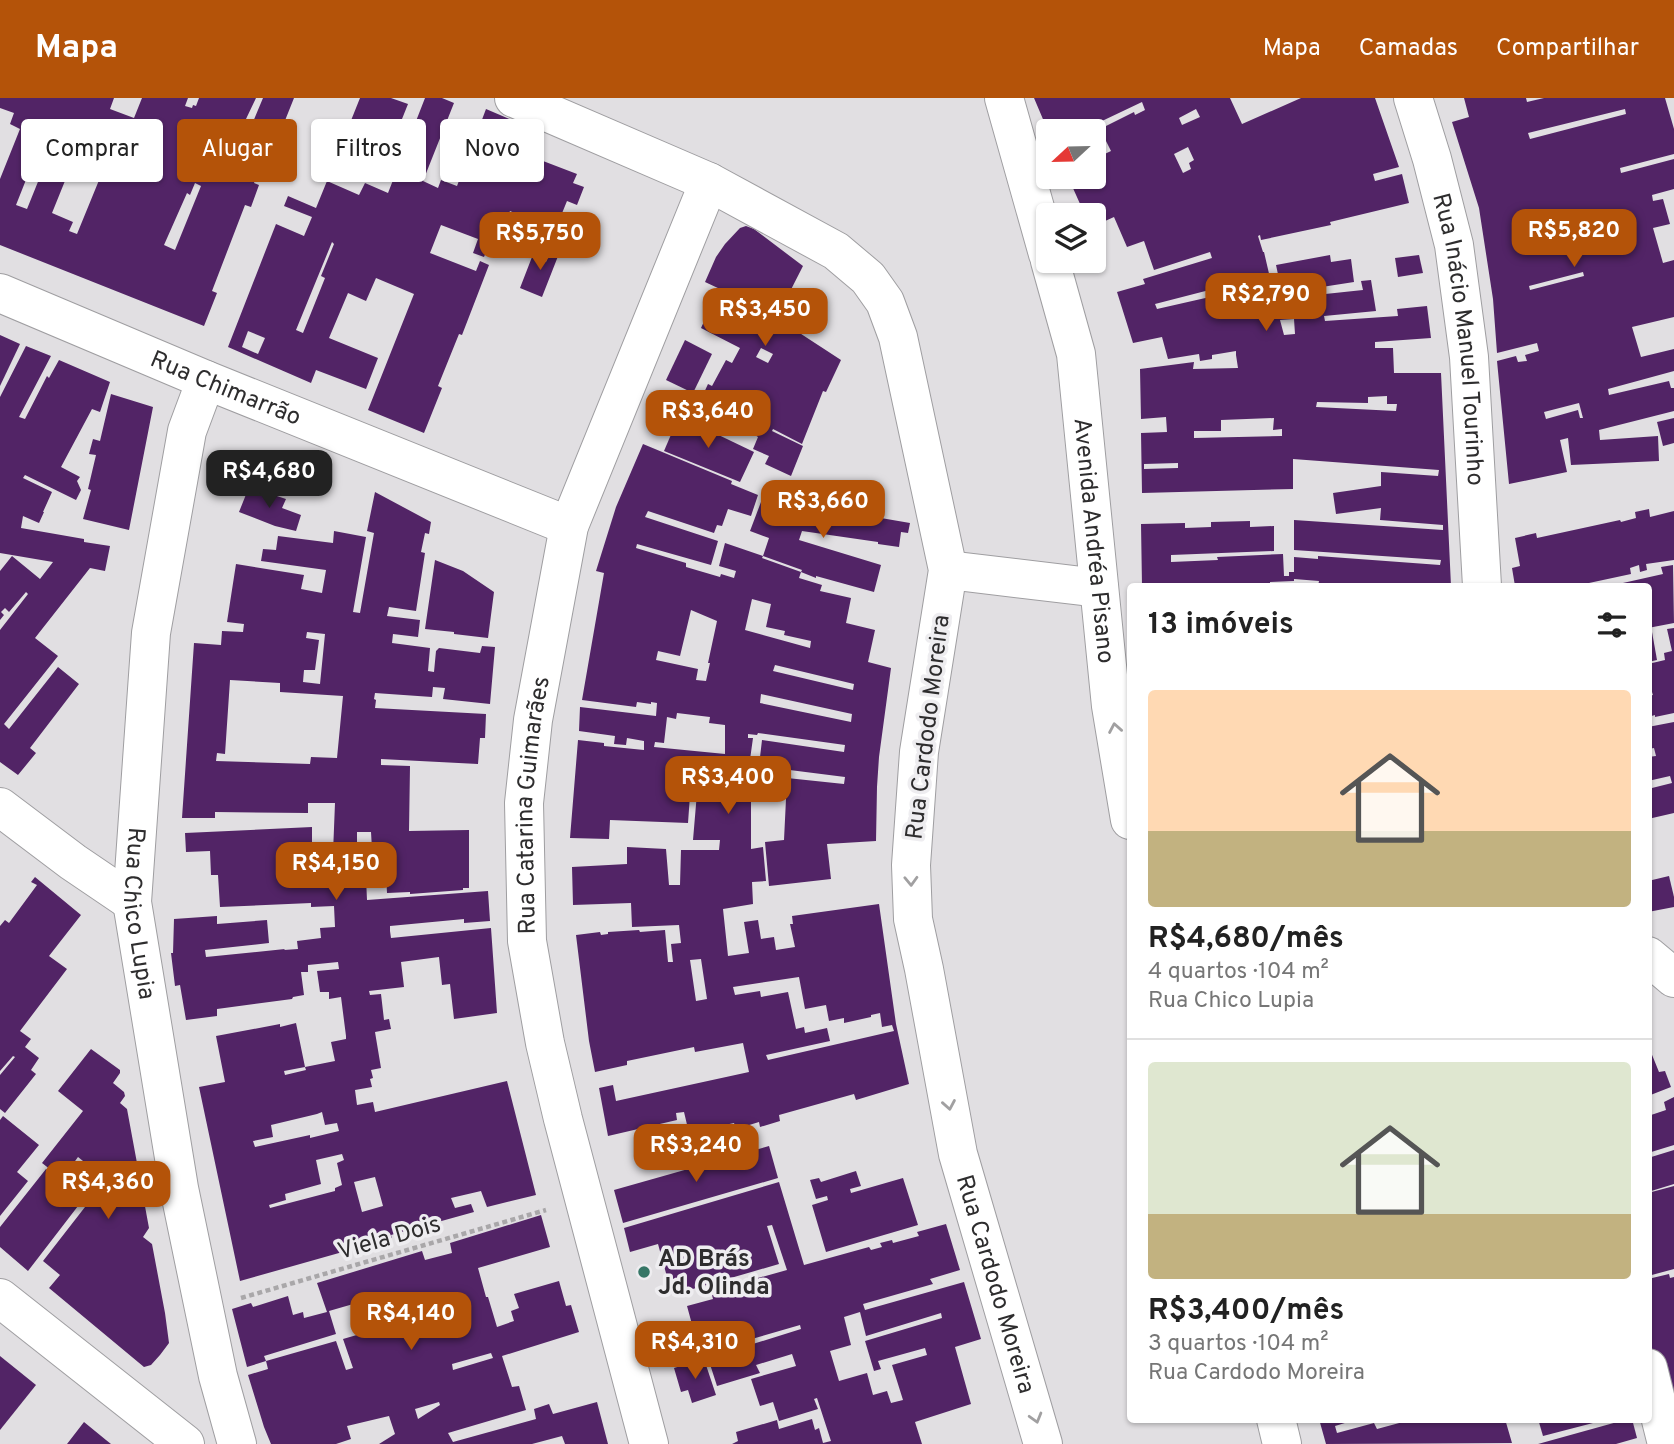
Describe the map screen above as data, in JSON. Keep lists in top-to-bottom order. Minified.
{"streets":{"street":["Rua Inácio Manuel Tourinho","Rua Chimarrão","Avenida Andréa Pisano","Rua Cardodo Moreira","Rua Catarina Guimarães","Rua Chico Lupia"],"path":["Viela Dois"]},"crossings":[["Rua Chimarrão","Rua Catarina Guimarães"],["Rua Chimarrão","Rua Chico Lupia"],["Rua Cardodo Moreira","Rua Catarina Guimarães"],["Rua Catarina Guimarães","Viela Dois"],["Rua Chico Lupia","Viela Dois"]],"one_way":["Avenida Andréa Pisano","Rua Cardodo Moreira"],"places":["AD Brás Jd. Olinda"],"north":"left","page":{"header":"Mapa","nav":["Mapa","Camadas","Compartilhar"],"chip":["Comprar","Alugar","Filtros","Novo"],"price":["R$5,820","R$5,750","R$2,790","R$3,450","R$3,640","R$4,680","R$3,660","R$3,400","R$4,150","R$3,240","R$4,360","R$4,140","R$4,310"],"heading":"13 imóveis","list":[{"name":"R$4,680/mês","note":"4 quartos · 104 m² · Rua Chico Lupia"},{"name":"R$3,400/mês","note":"3 quartos · 104 m² · Rua Cardodo Moreira"}]}}
